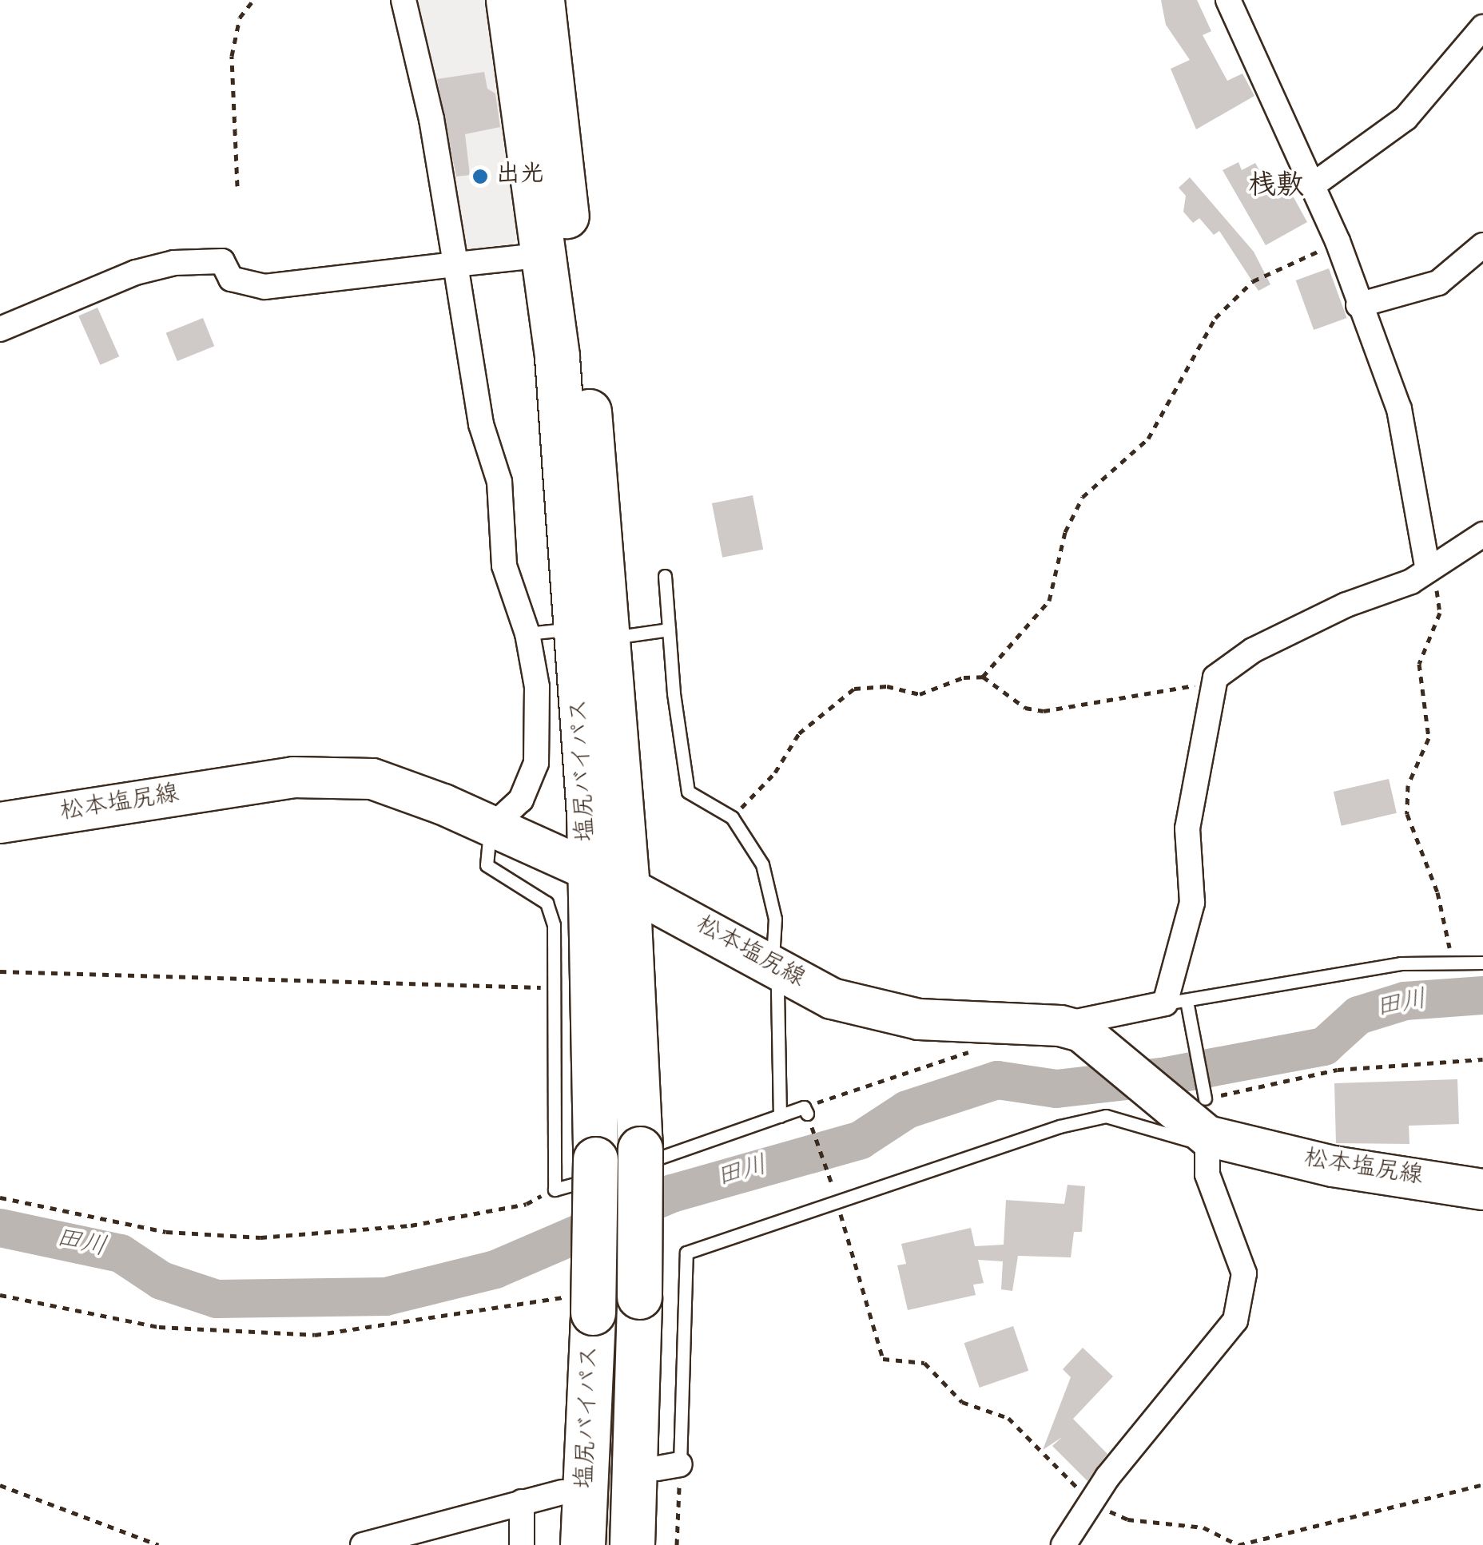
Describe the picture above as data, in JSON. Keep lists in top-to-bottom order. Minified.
{"streets":{"highway":["塩尻バイパス"],"main road":["松本塩尻線"]},"crossings":[["塩尻バイパス","松本塩尻線"]],"districts":["桟敷"],"water":["田川"],"places":["出光"]}
